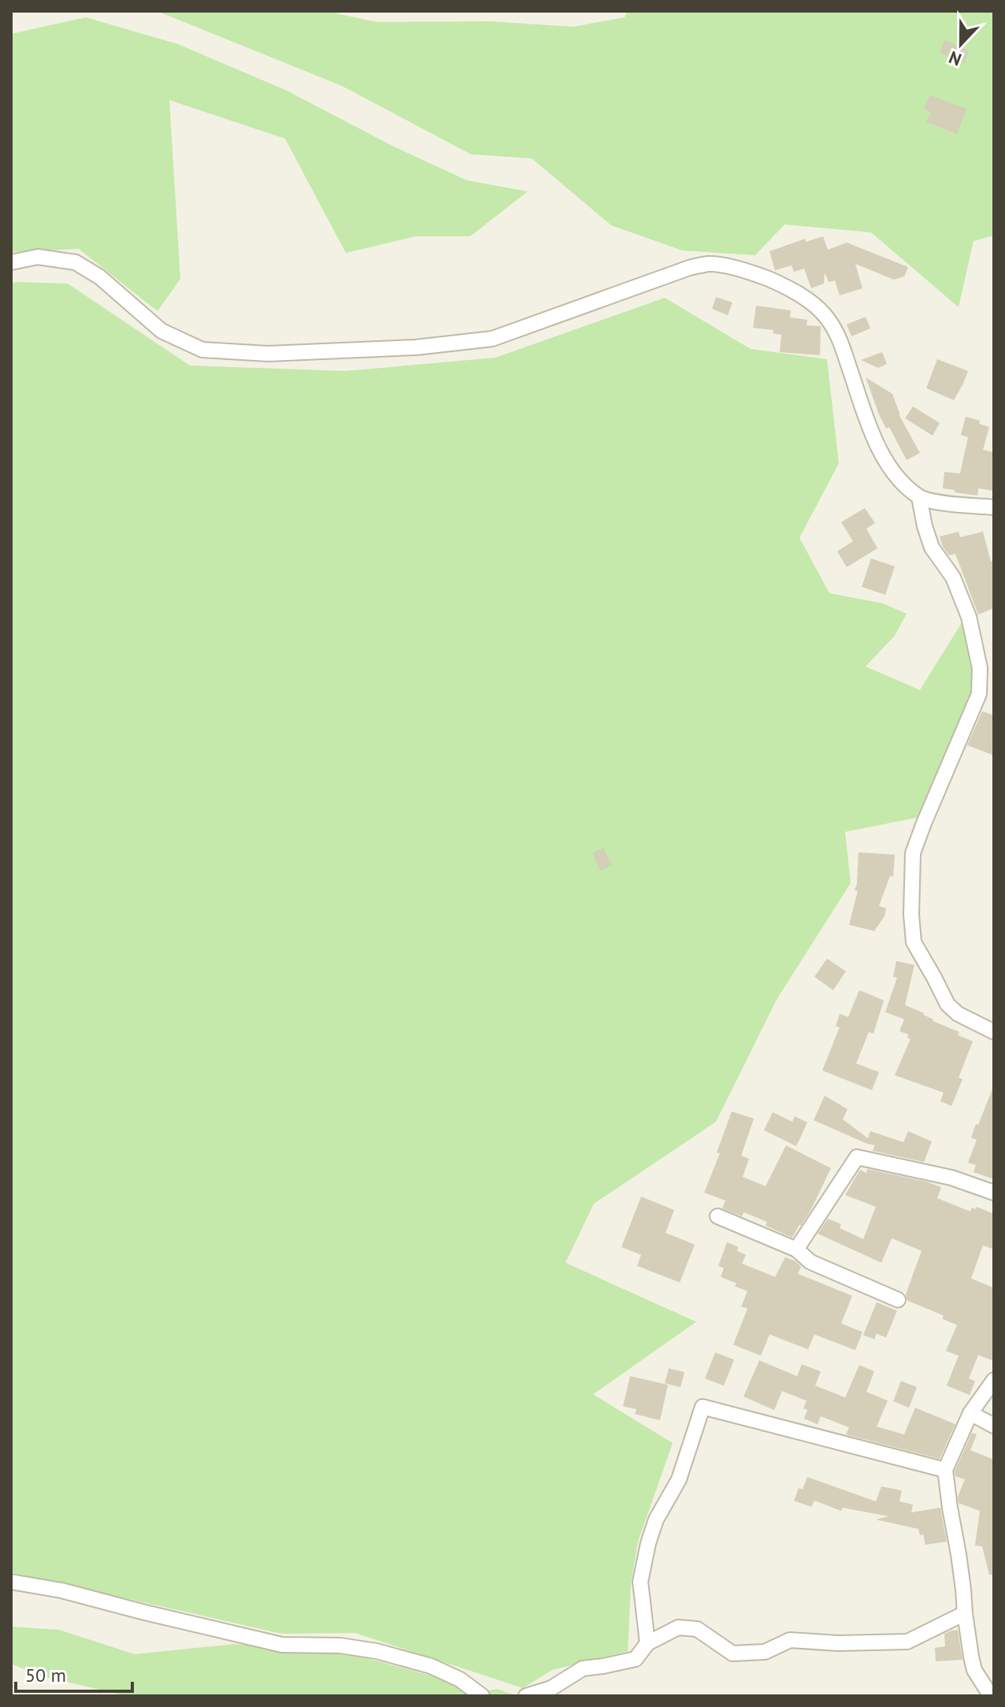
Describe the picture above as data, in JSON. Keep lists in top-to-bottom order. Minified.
{"scale_bar":"50 m","north":"bottom"}
